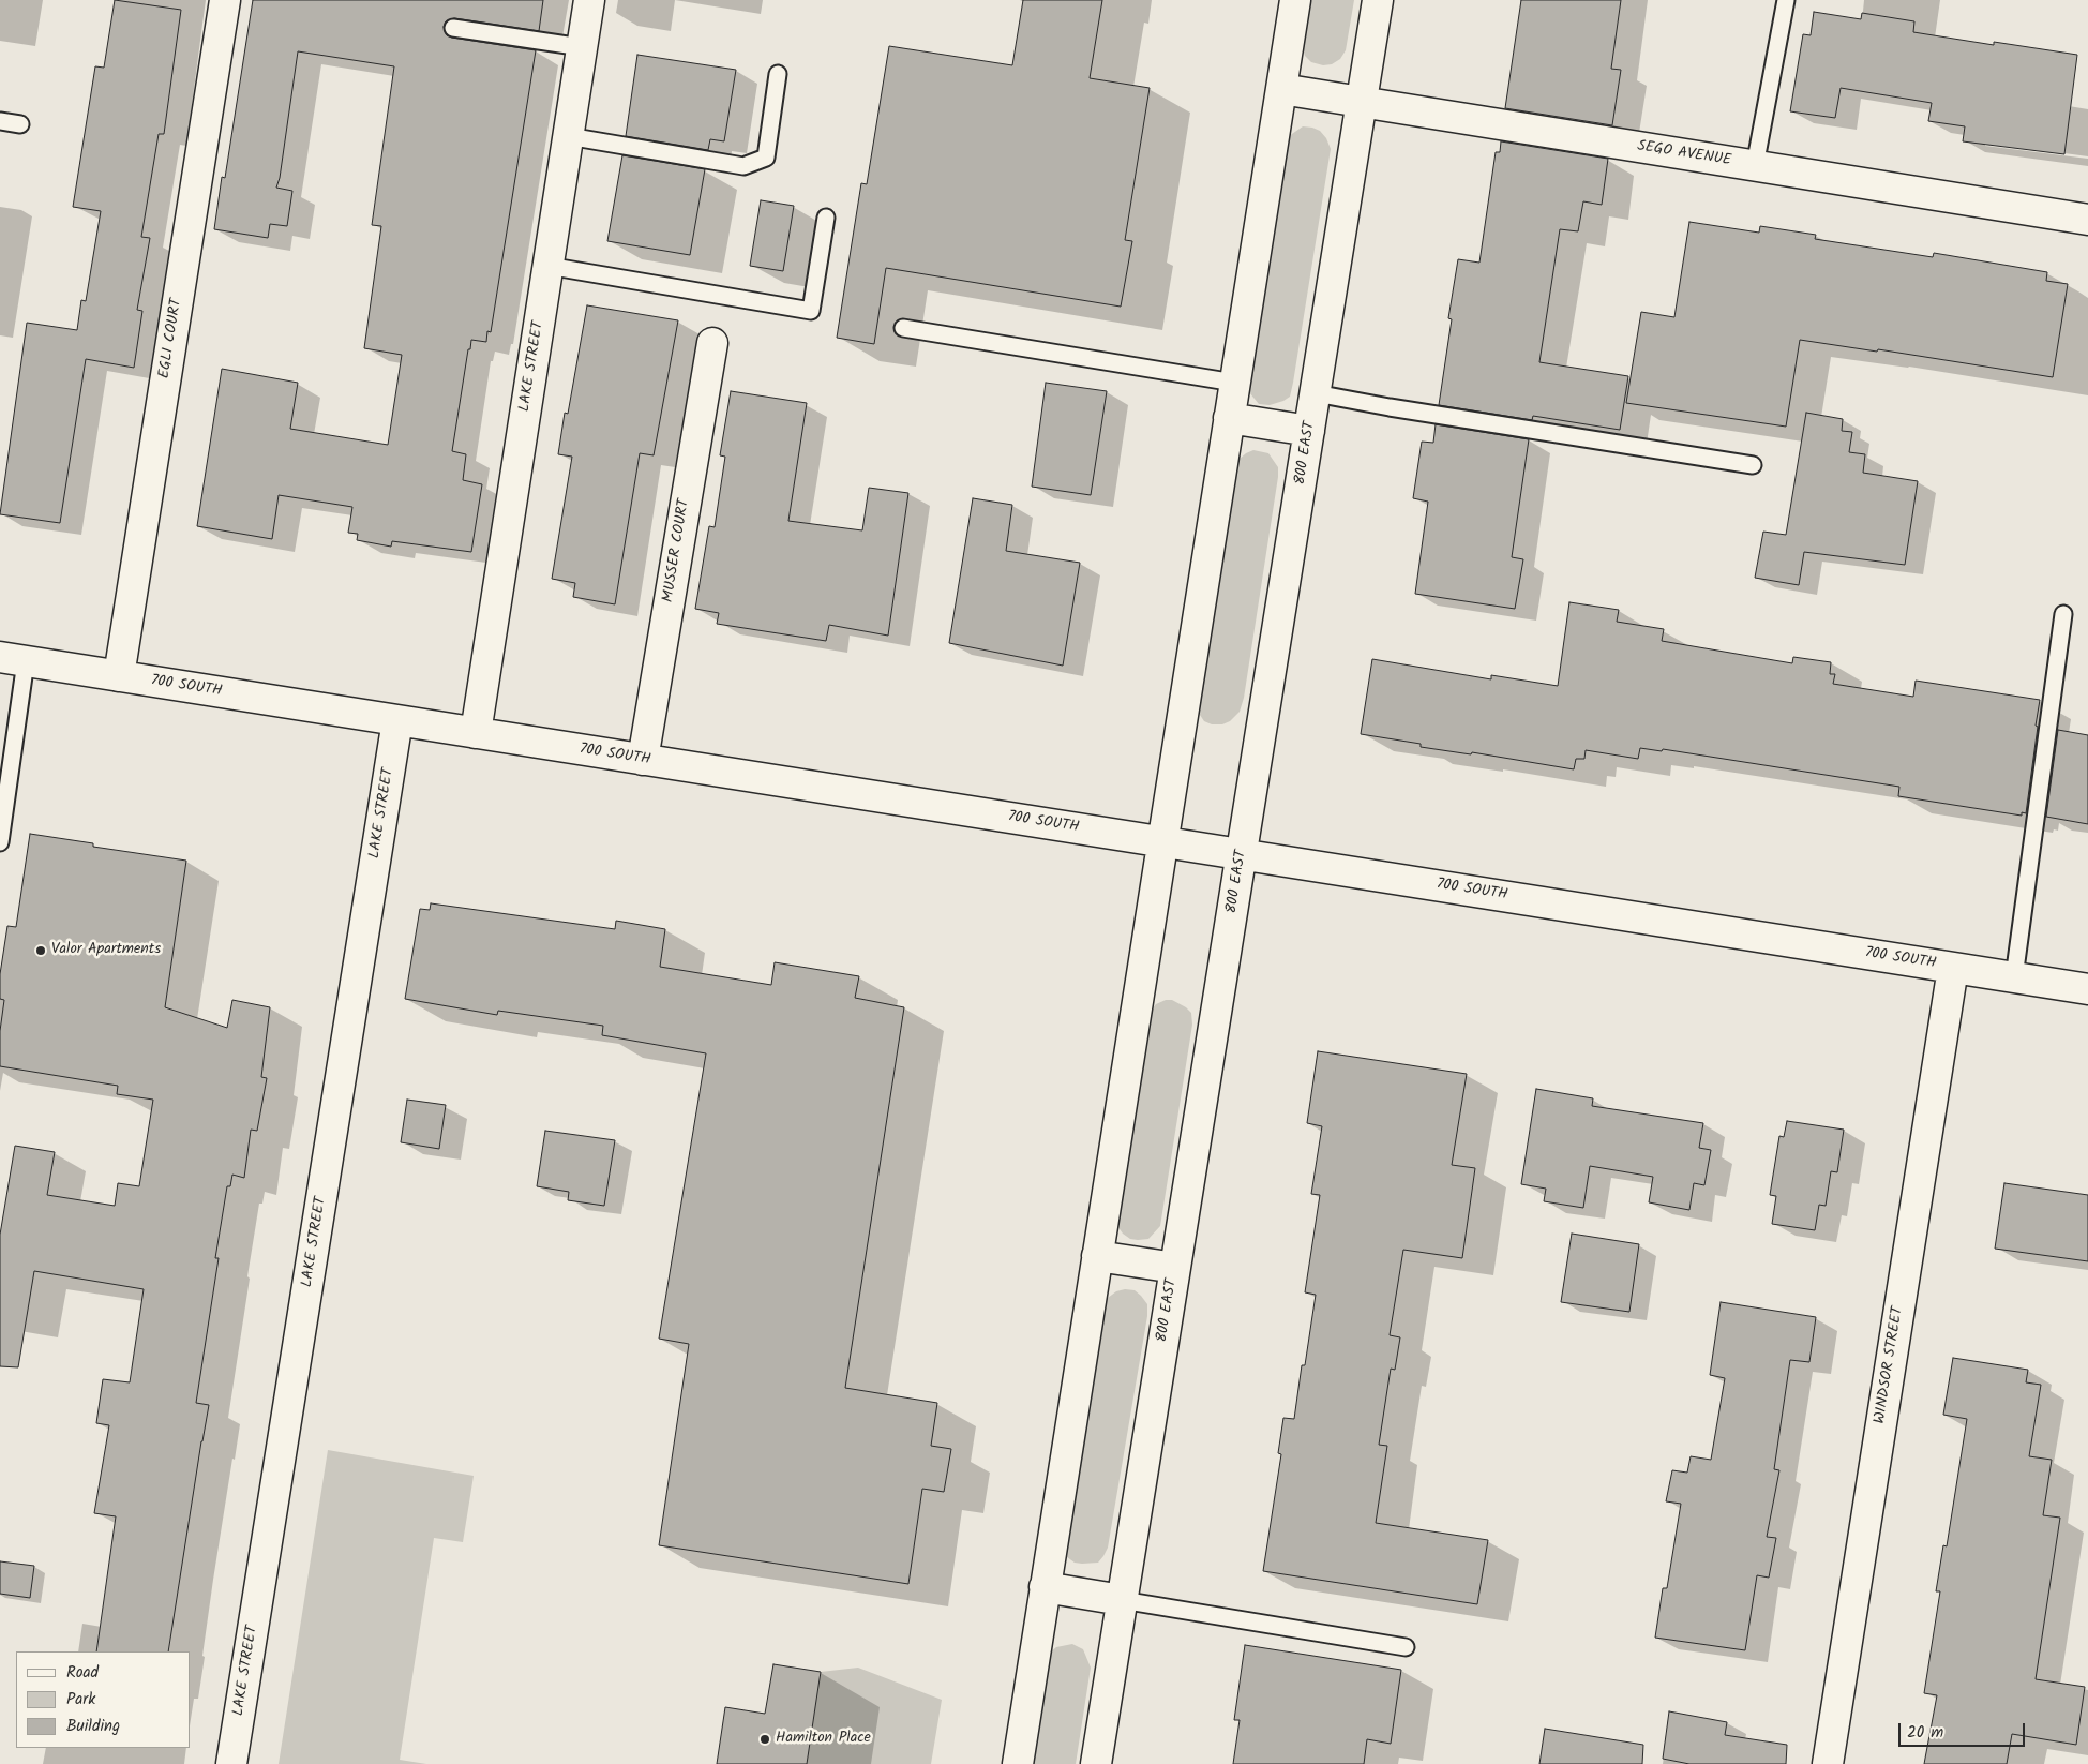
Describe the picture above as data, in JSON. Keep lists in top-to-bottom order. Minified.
{"streets":{"street":["SEGO AVENUE","EGLI COURT","LAKE STREET","800 EAST","MUSSER COURT","700 SOUTH","WINDSOR STREET"]},"crossings":[["SEGO AVENUE","800 EAST"],["EGLI COURT","700 SOUTH"],["LAKE STREET","700 SOUTH"],["800 EAST","700 SOUTH"],["MUSSER COURT","700 SOUTH"],["700 SOUTH","WINDSOR STREET"]],"places":["Valor Apartments","Hamilton Place"],"legend":["Road","Park","Building"],"scale_bar":"20 m"}
